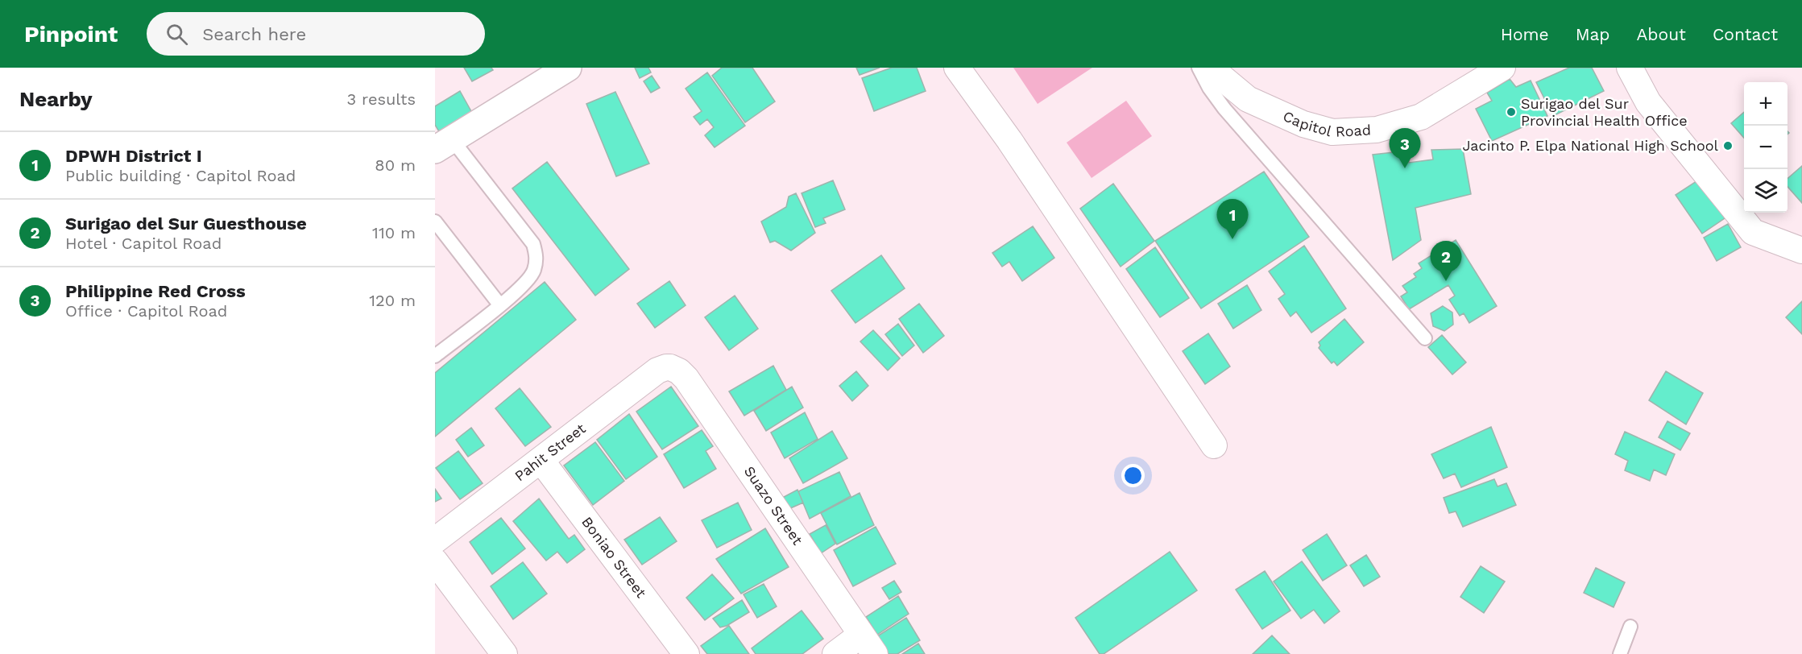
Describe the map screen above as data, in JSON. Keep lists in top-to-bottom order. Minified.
{"streets":{"street":["Capitol Road","Pahit Street","Suazo Street","Boniao Street"]},"crossings":[["Pahit Street","Suazo Street"],["Pahit Street","Boniao Street"]],"places":["Surigao del Sur Provincial Health Office","Jacinto P. Elpa National High School"],"page":{"header":"Pinpoint","search":"Search here","nav":["Home","Map","About","Contact"],"heading":["Nearby","3 results"],"map_buttons":["+","−"],"pins":["3","1","2"],"list":[{"mark":"1","name":"DPWH District I","note":"Public building · Capitol Road","value":"80 m"},{"mark":"2","name":"Surigao del Sur Guesthouse","note":"Hotel · Capitol Road","value":"110 m"},{"mark":"3","name":"Philippine Red Cross","note":"Office · Capitol Road","value":"120 m"}]}}
